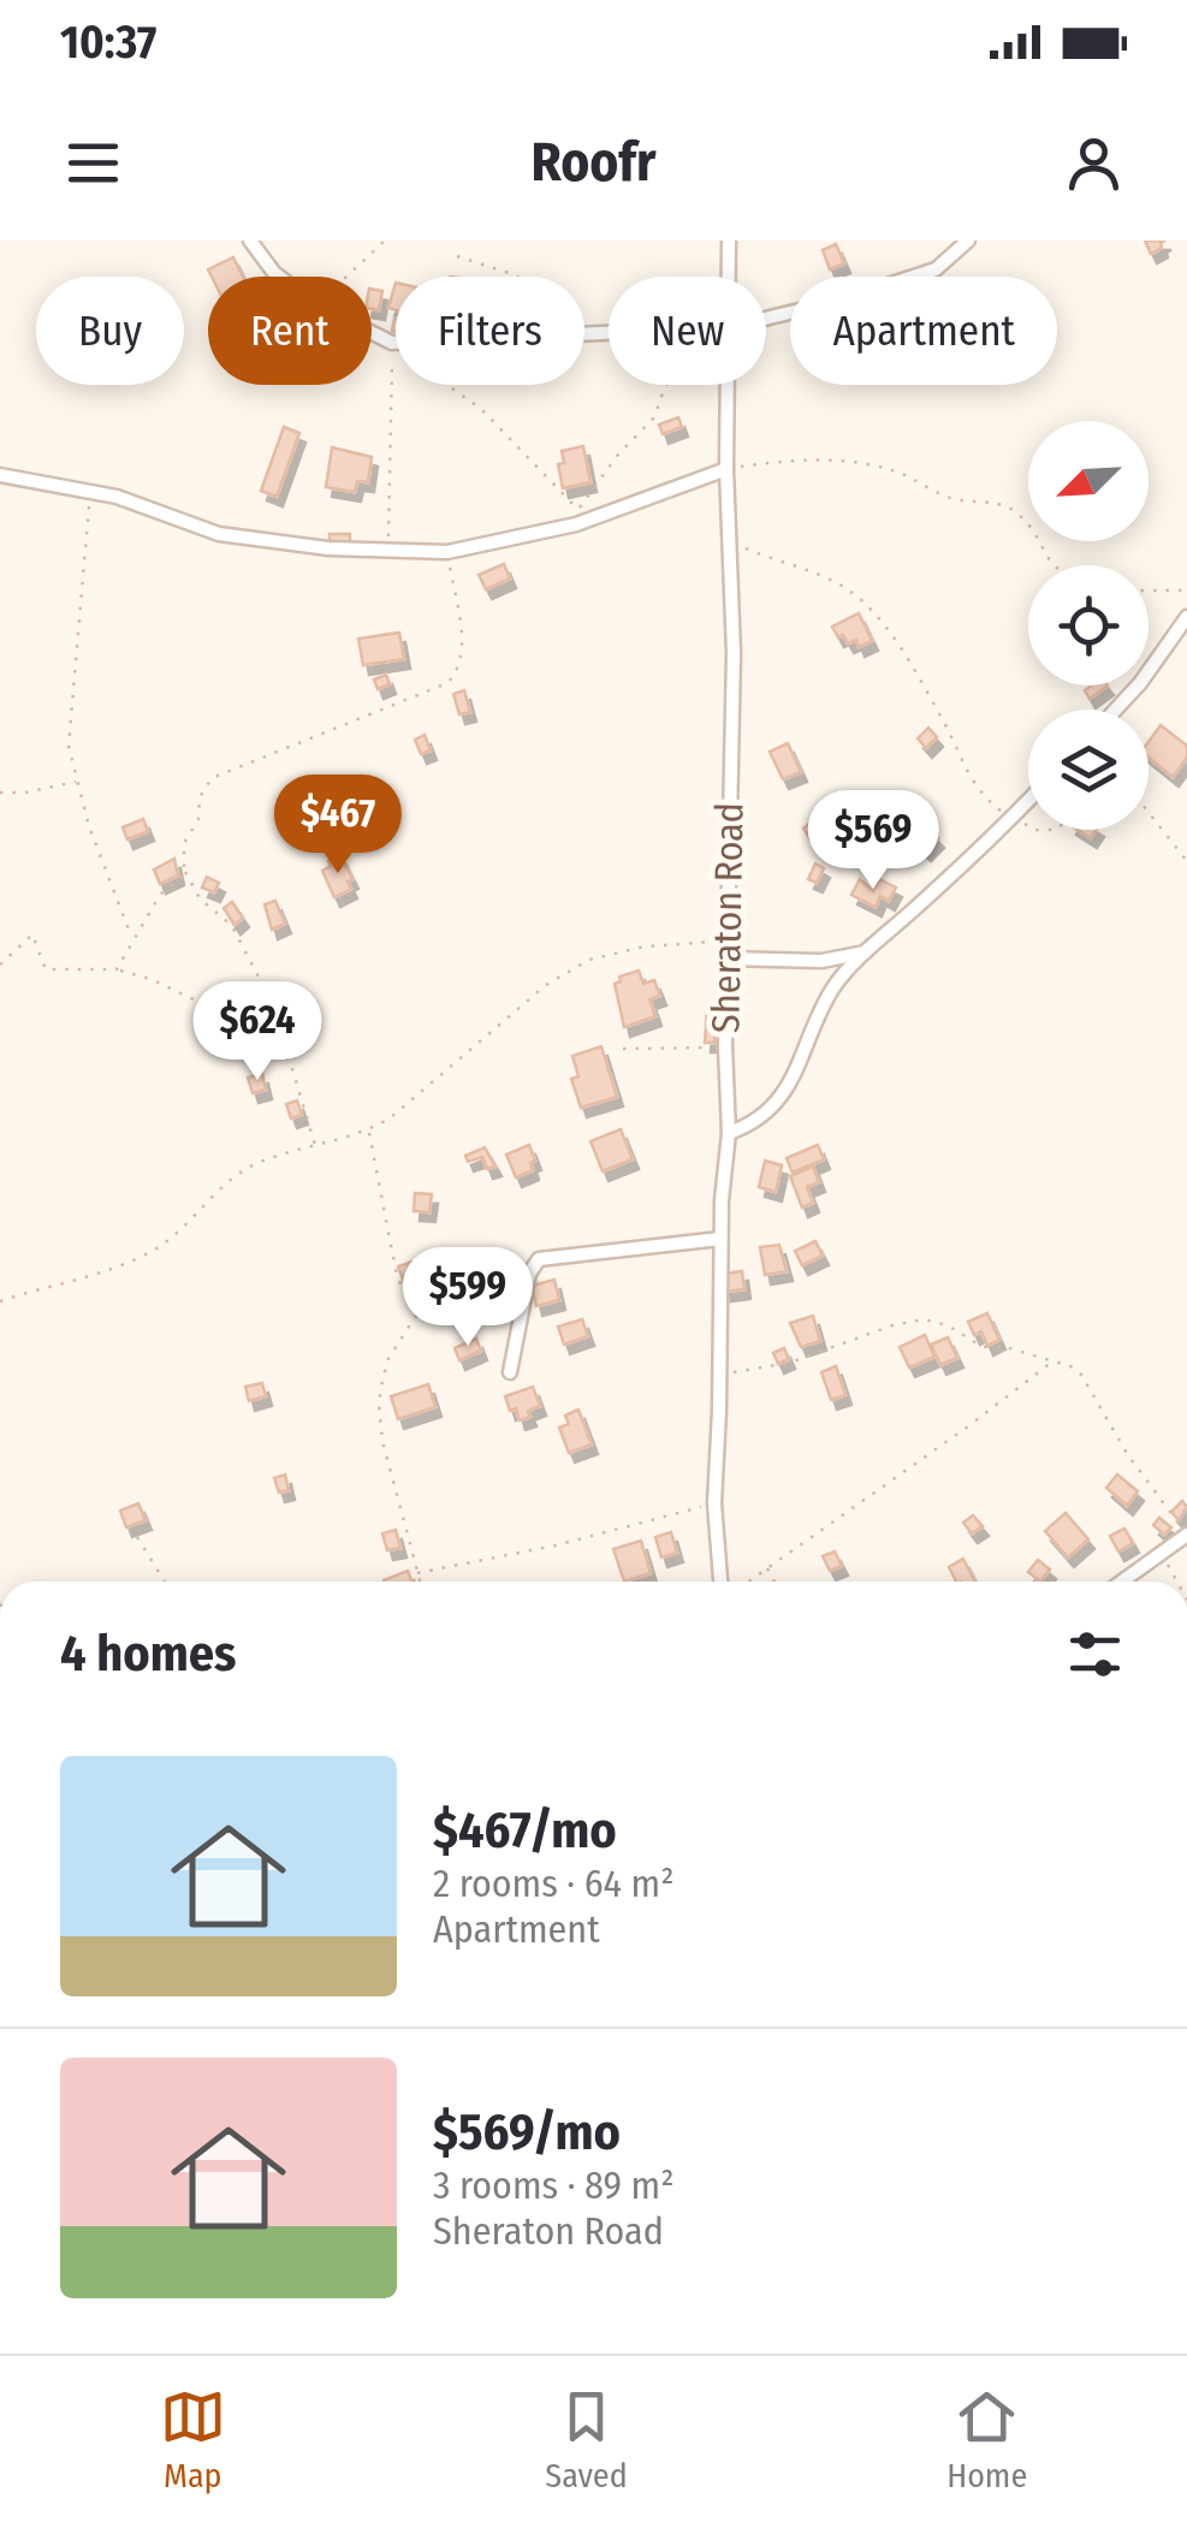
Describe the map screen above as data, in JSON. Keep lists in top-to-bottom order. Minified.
{"streets":{"street":["Sheraton Road"]},"north":"bottom left","page":{"status":"10:37","header":"Roofr","chip":["Buy","Rent","Filters","New","Apartment"],"price":["$467","$569","$624","$599"],"heading":"4 homes","list":[{"name":"$467/mo","note":"2 rooms · 64 m² · Apartment"},{"name":"$569/mo","note":"3 rooms · 89 m² · Sheraton Road"}],"tabs":["Map","Saved","Home"]}}
